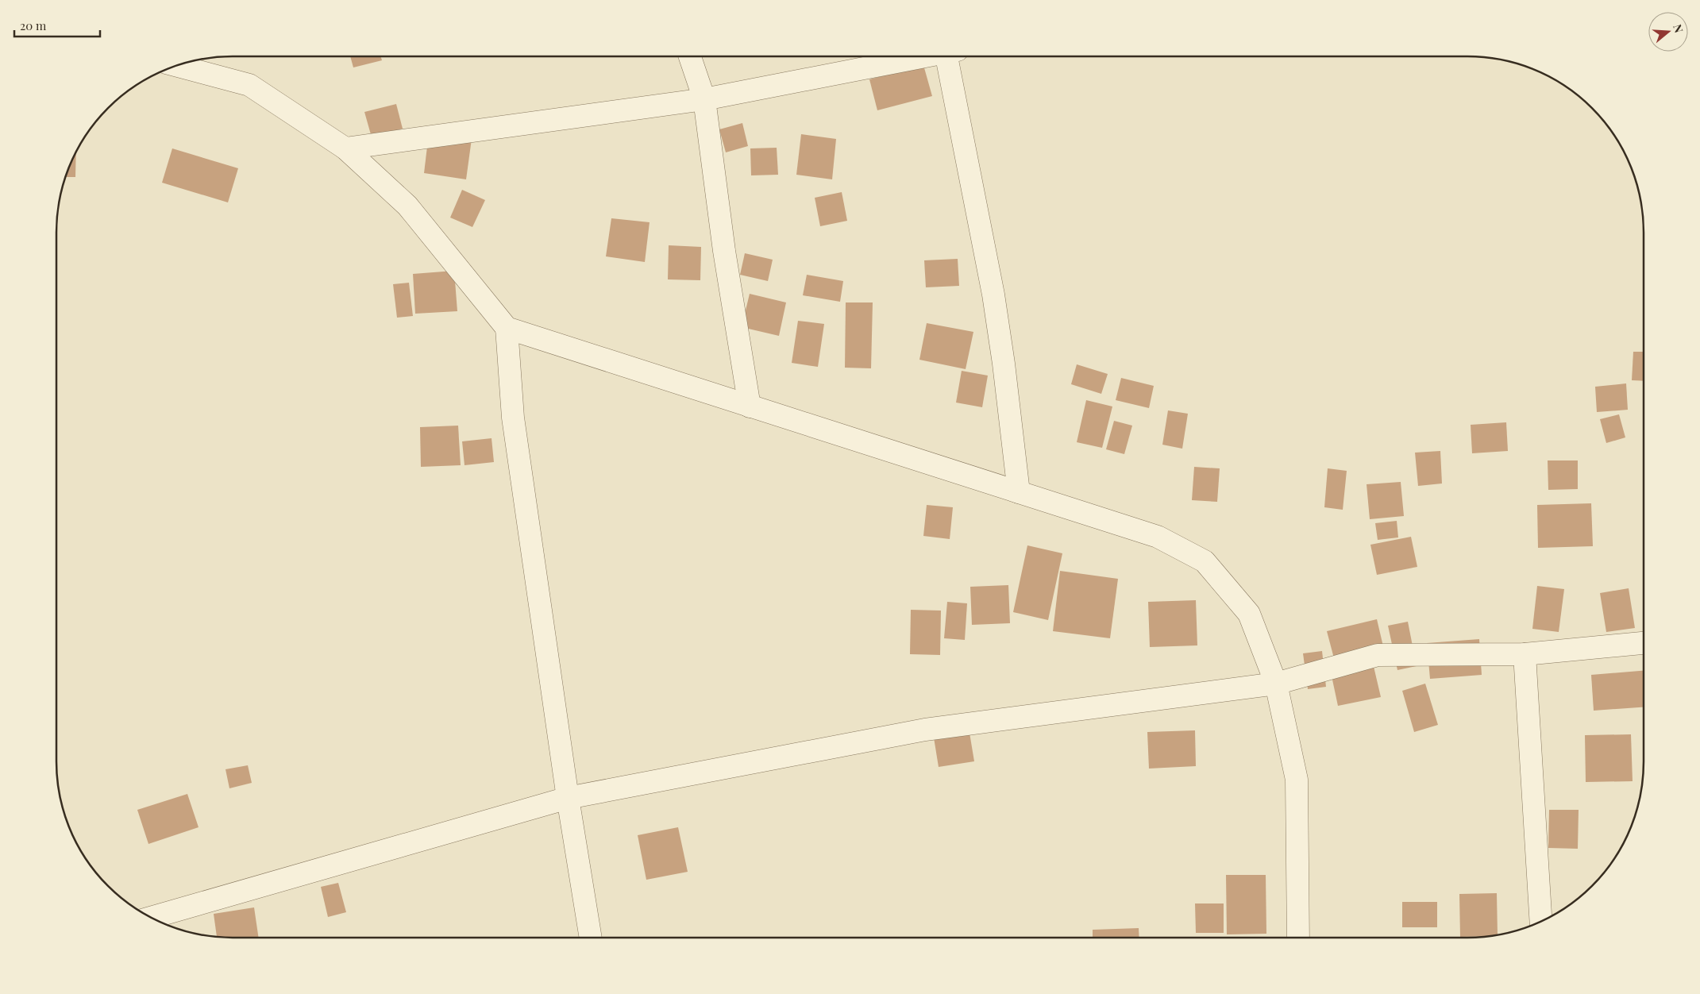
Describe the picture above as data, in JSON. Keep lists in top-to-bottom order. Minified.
{"scale_bar":"20 m","north":"right"}
